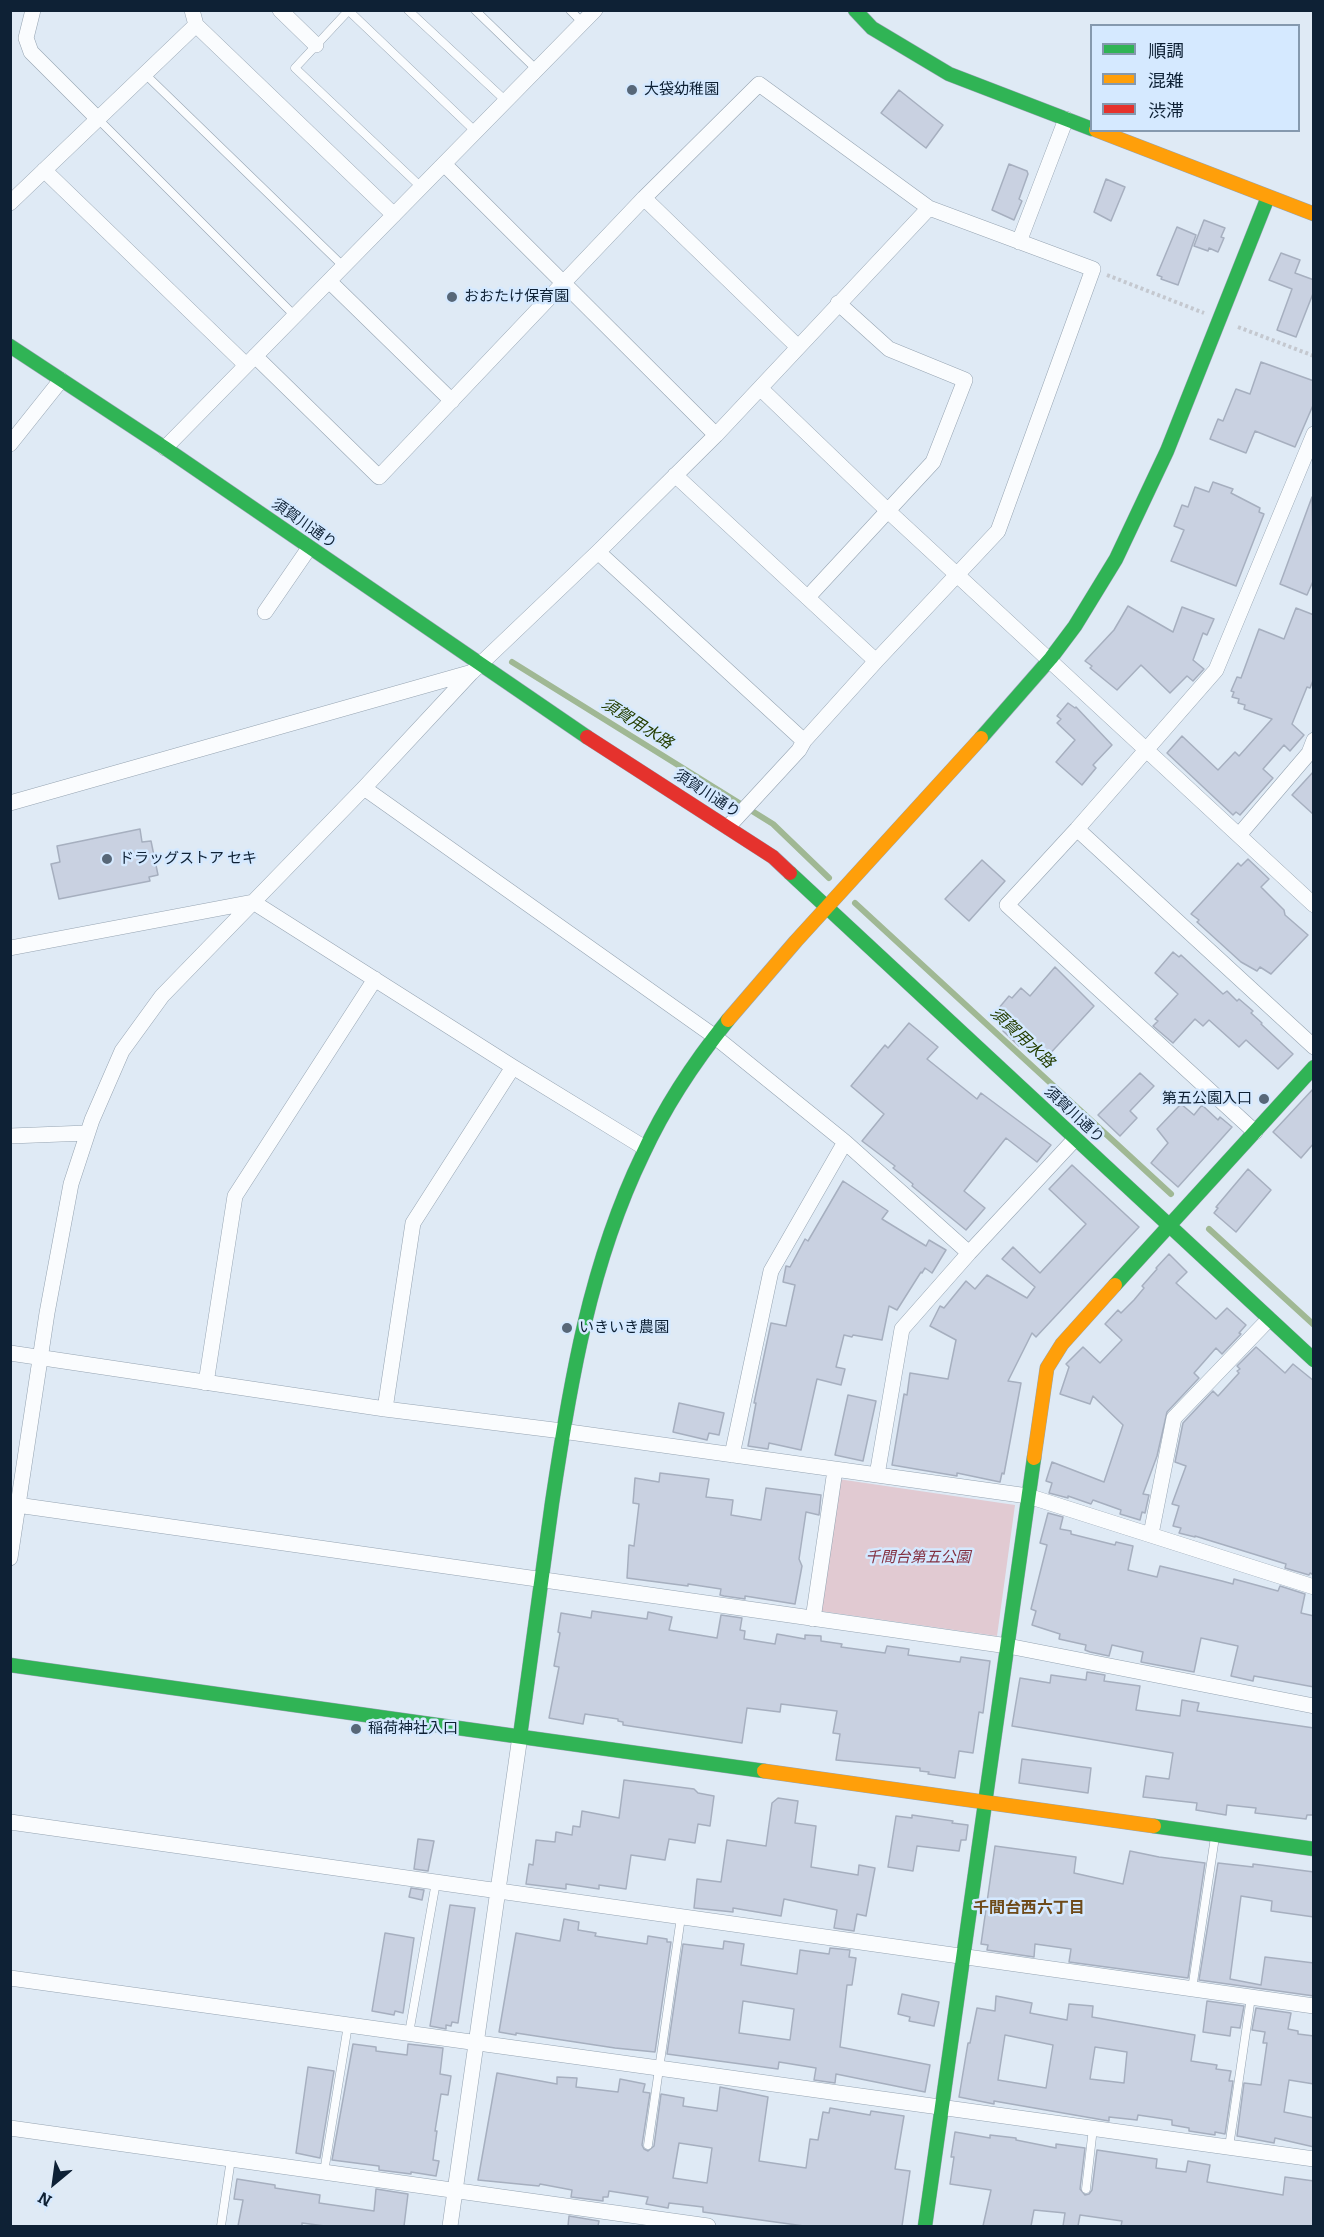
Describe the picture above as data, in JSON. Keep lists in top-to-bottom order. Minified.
{"streets":{"street":["須賀川通り"]},"districts":["千間台西六丁目"],"water":["須賀用水路"],"parks":["千間台第五公園"],"places":["大袋幼稚園","おおたけ保育園","ドラッグストア セキ","第五公園入口","いきいき農園","稲荷神社入口"],"legend":["順調","混雑","渋滞"],"north":"bottom left"}
